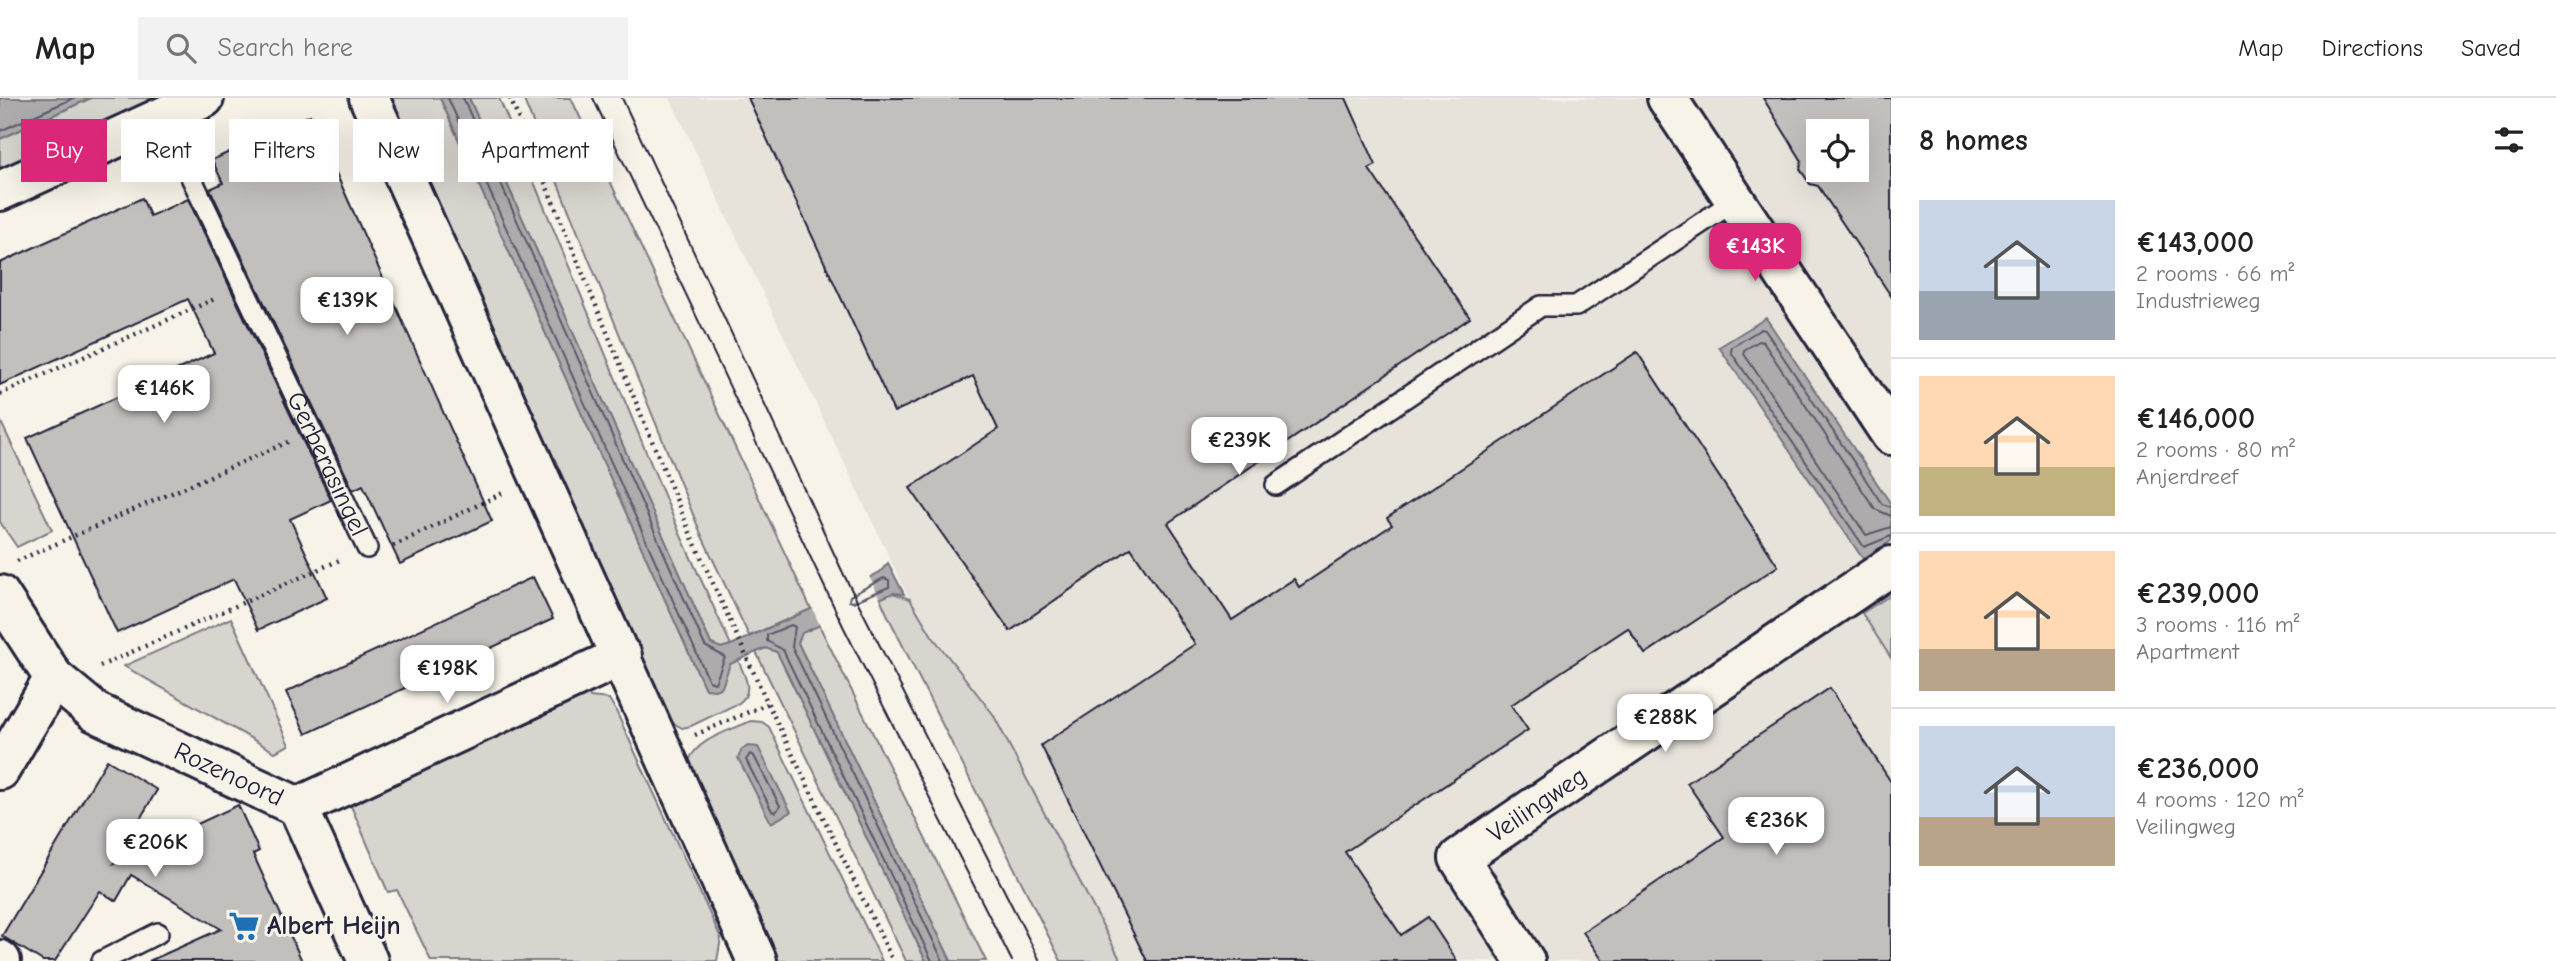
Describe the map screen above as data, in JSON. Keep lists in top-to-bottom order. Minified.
{"streets":{"street":["Rozenoord","Veilingweg"],"lane":["Gerberasingel"]},"crossings":[["Gerberasingel","Rozenoord"]],"places":{"supermarket":["Albert Heijn"]},"page":{"header":"Map","search":"Search here","nav":["Map","Directions","Saved"],"heading":"8 homes","chip":["Buy","Rent","Filters","New","Apartment"],"list":[{"name":"€143,000","note":"2 rooms · 66 m² · Industrieweg"},{"name":"€146,000","note":"2 rooms · 80 m² · Anjerdreef"},{"name":"€239,000","note":"3 rooms · 116 m² · Apartment"},{"name":"€236,000","note":"4 rooms · 120 m² · Veilingweg"}],"price":["€143K","€139K","€146K","€239K","€198K","€288K","€236K","€206K"]}}
